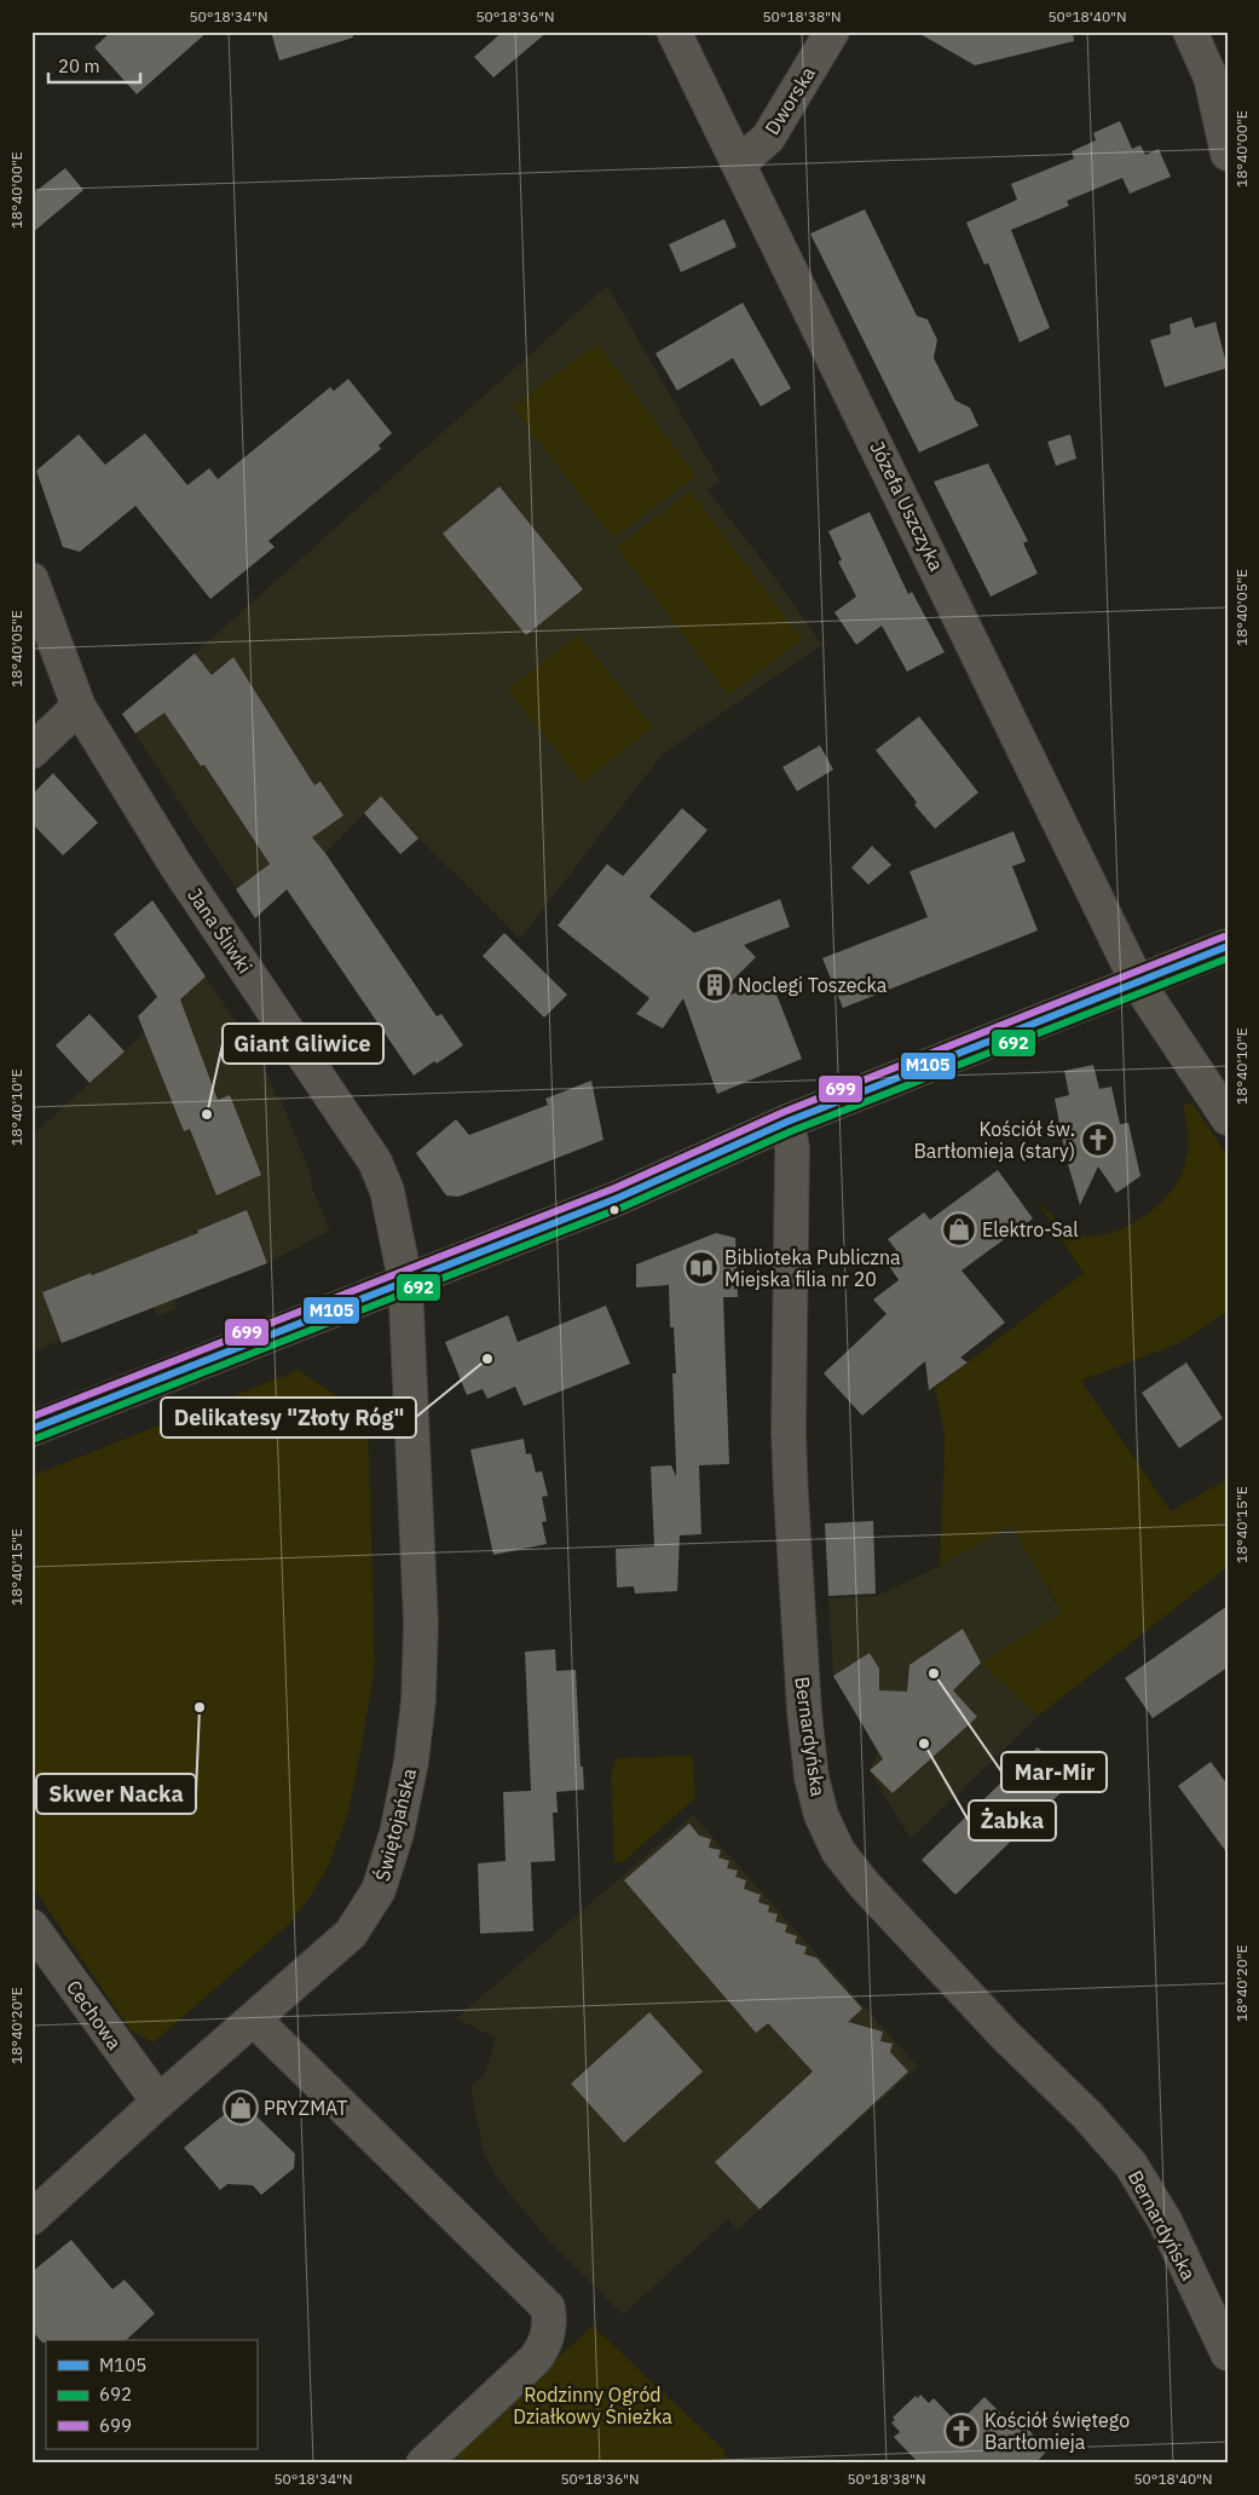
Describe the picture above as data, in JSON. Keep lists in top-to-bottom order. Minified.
{"streets":{"street":["Dworska","Józefa Uszczyka","Jana Śliwki","Bernardyńska","Świętojańska","Cechowa"]},"crossings":[["Dworska","Józefa Uszczyka"],["Jana Śliwki","Świętojańska"],["Świętojańska","Cechowa"]],"parks":["Rodzinny Ogród Działkowy Śnieżka"],"places":{"building":["Noclegi Toszecka"],"other":["Giant Gliwice","Delikatesy \"Złoty Róg\"","Mar-Mir","Skwer Nacka","Żabka"],"church":["Kościół św. Bartłomieja (stary)","Kościół świętego Bartłomieja"],"shop":["Elektro-Sal","PRYZMAT"],"library":["Biblioteka Publiczna Miejska filia nr 20"]},"lines":["transit line 699","transit line M105","transit line 692"],"legend":["M105","692","699"],"scale_bar":"20 m","coordinates":["50°18'34\"N","50°18'36\"N","50°18'38\"N","50°18'40\"N","18°40'00\"E","18°40'05\"E","18°40'10\"E","18°40'15\"E","18°40'20\"E"]}
